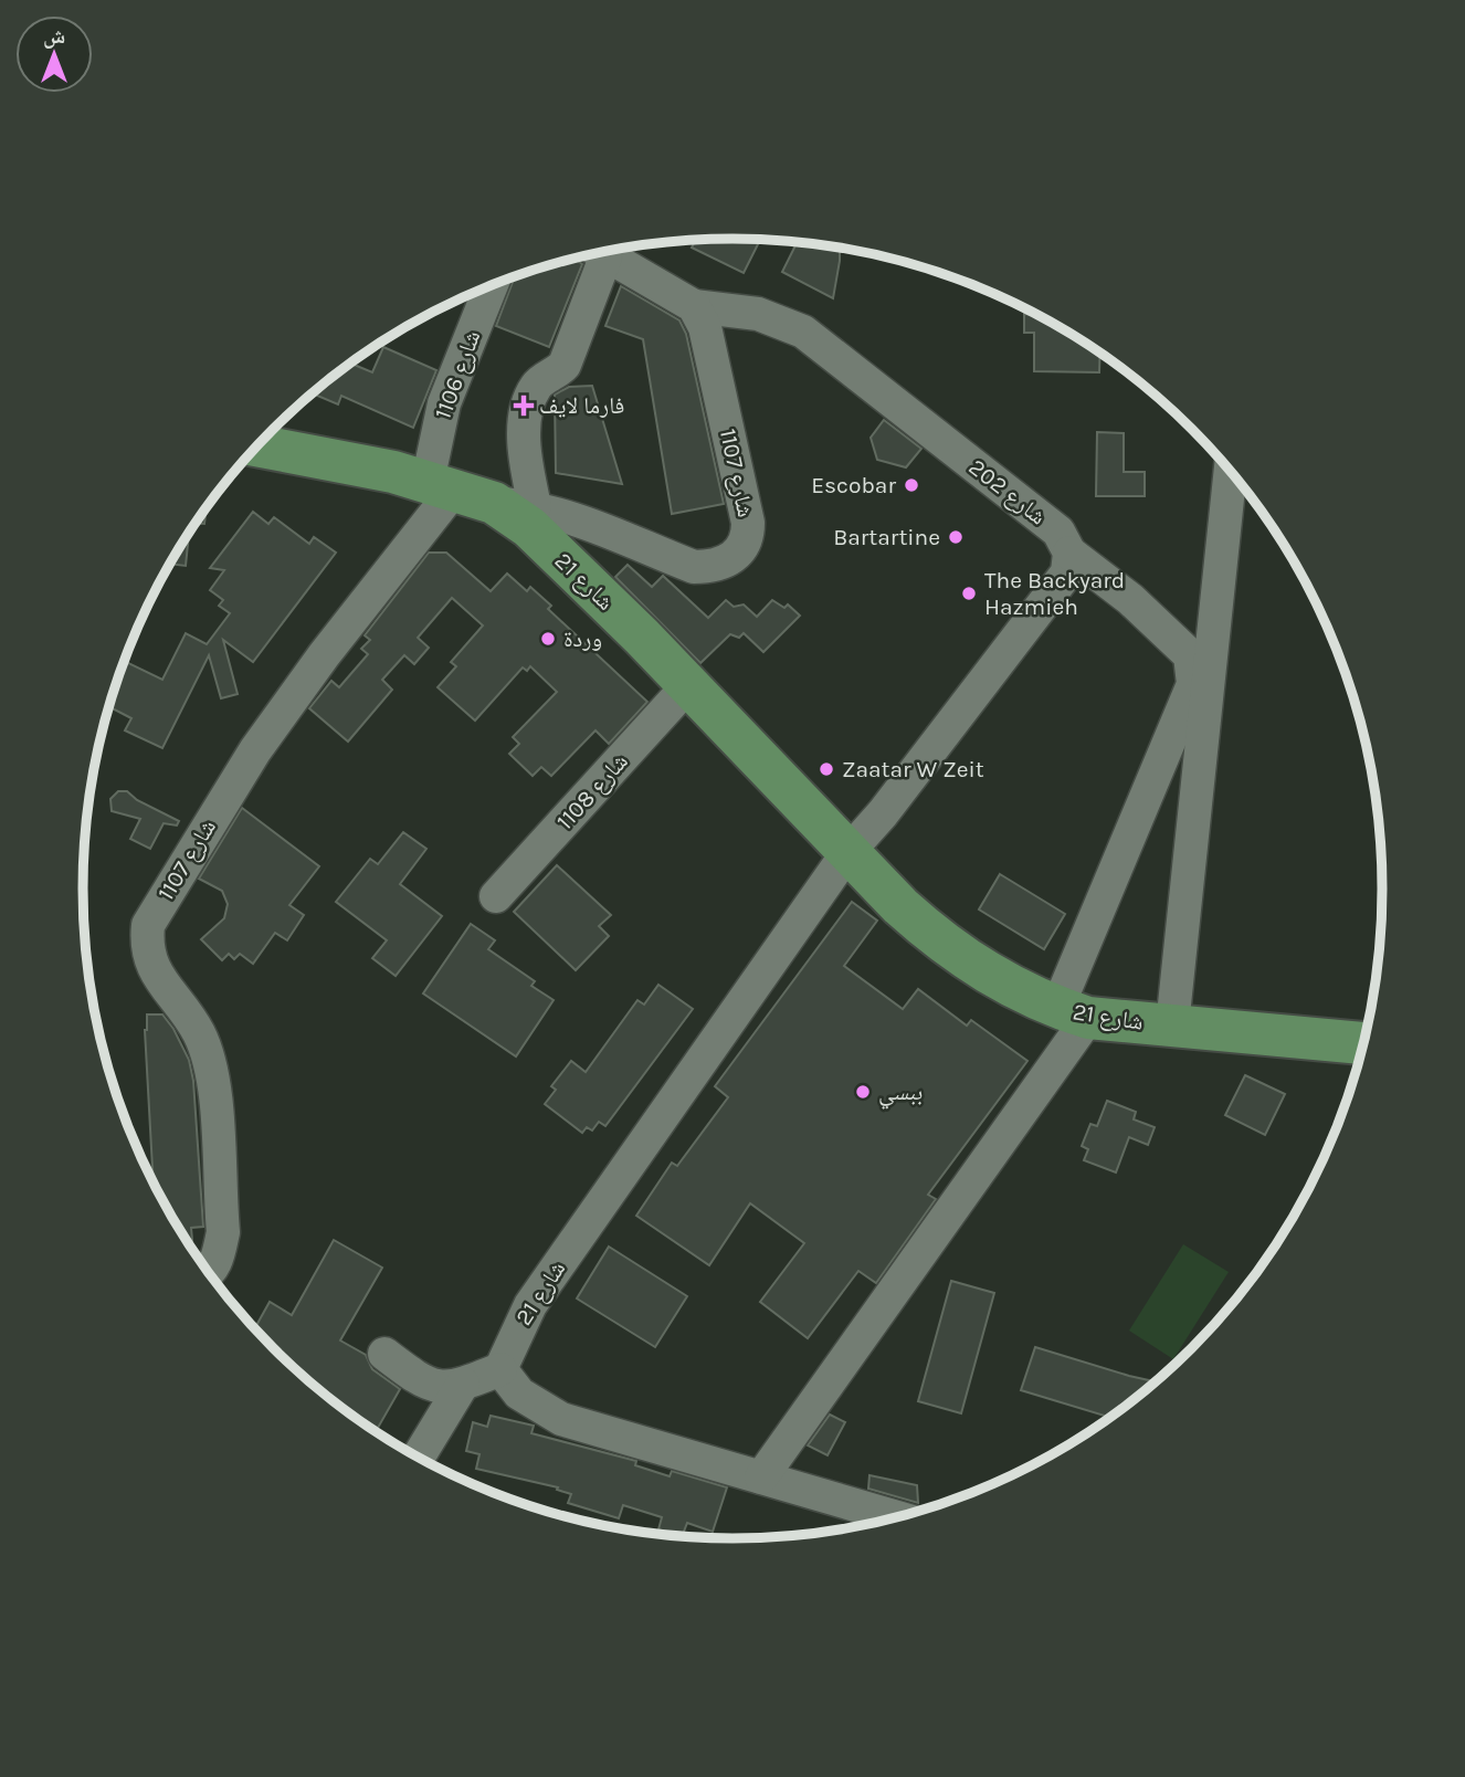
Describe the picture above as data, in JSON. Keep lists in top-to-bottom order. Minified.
{"streets":{"main road":["شارع 21"],"street":["شارع 1106","شارع 1107","شارع 202","شارع 1108"]},"crossings":[["شارع 1106","شارع 1107"],["شارع 1106","شارع 21"],["شارع 1107","شارع 202"],["شارع 1107","شارع 21"],["شارع 202","شارع 21"],["شارع 21","شارع 1108"]],"places":{"health":["فارما لايف"],"other":["Escobar","Bartartine","The Backyard Hazmieh","وردة","Zaatar W Zeit","ببسي"]},"north":"top"}
